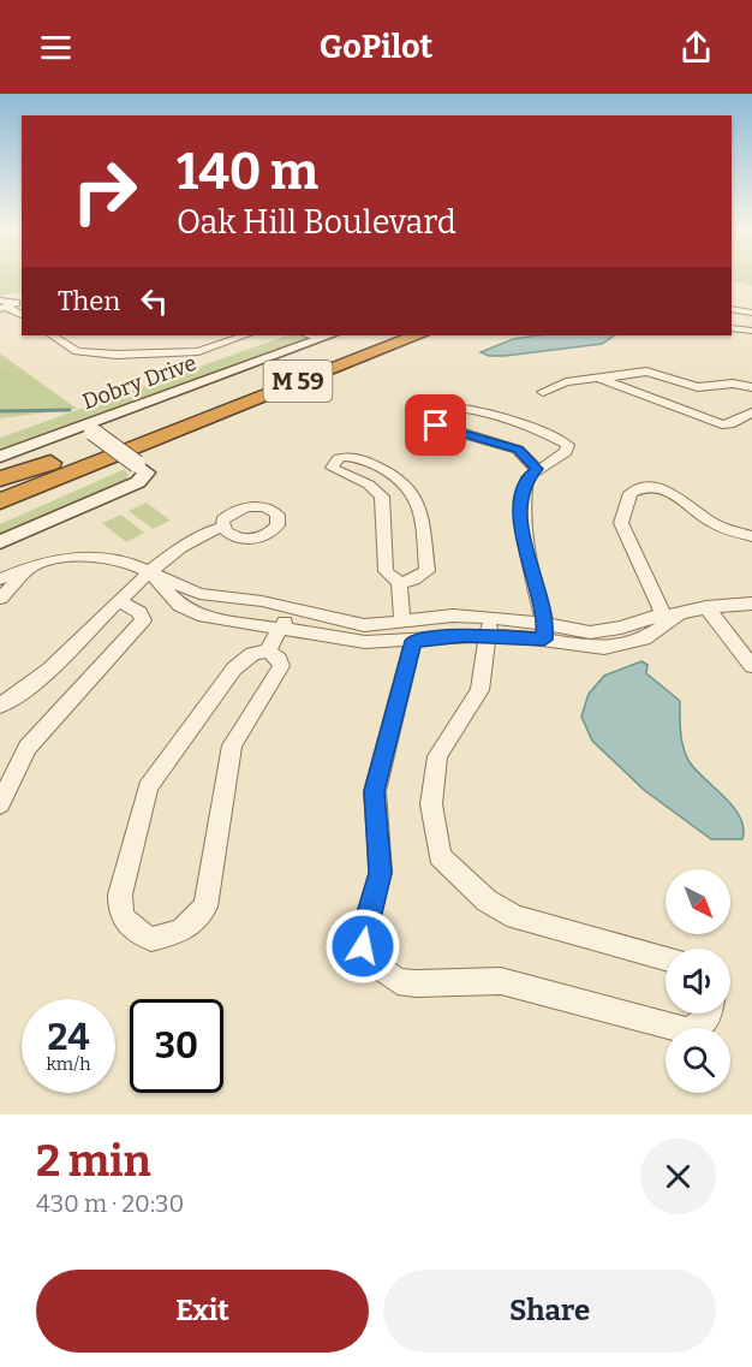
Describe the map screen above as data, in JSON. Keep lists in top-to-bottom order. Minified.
{"streets":{"highway":["M 59"],"street":["Dobry Drive"]},"north":"bottom right","page":{"header":"GoPilot","turn":["140 m","Oak Hill Boulevard"],"then":"Then","speed":"24 km/h","limit":"30","heading":["2 min","430 m · 20:30"],"buttons":["Exit","Share"]}}
